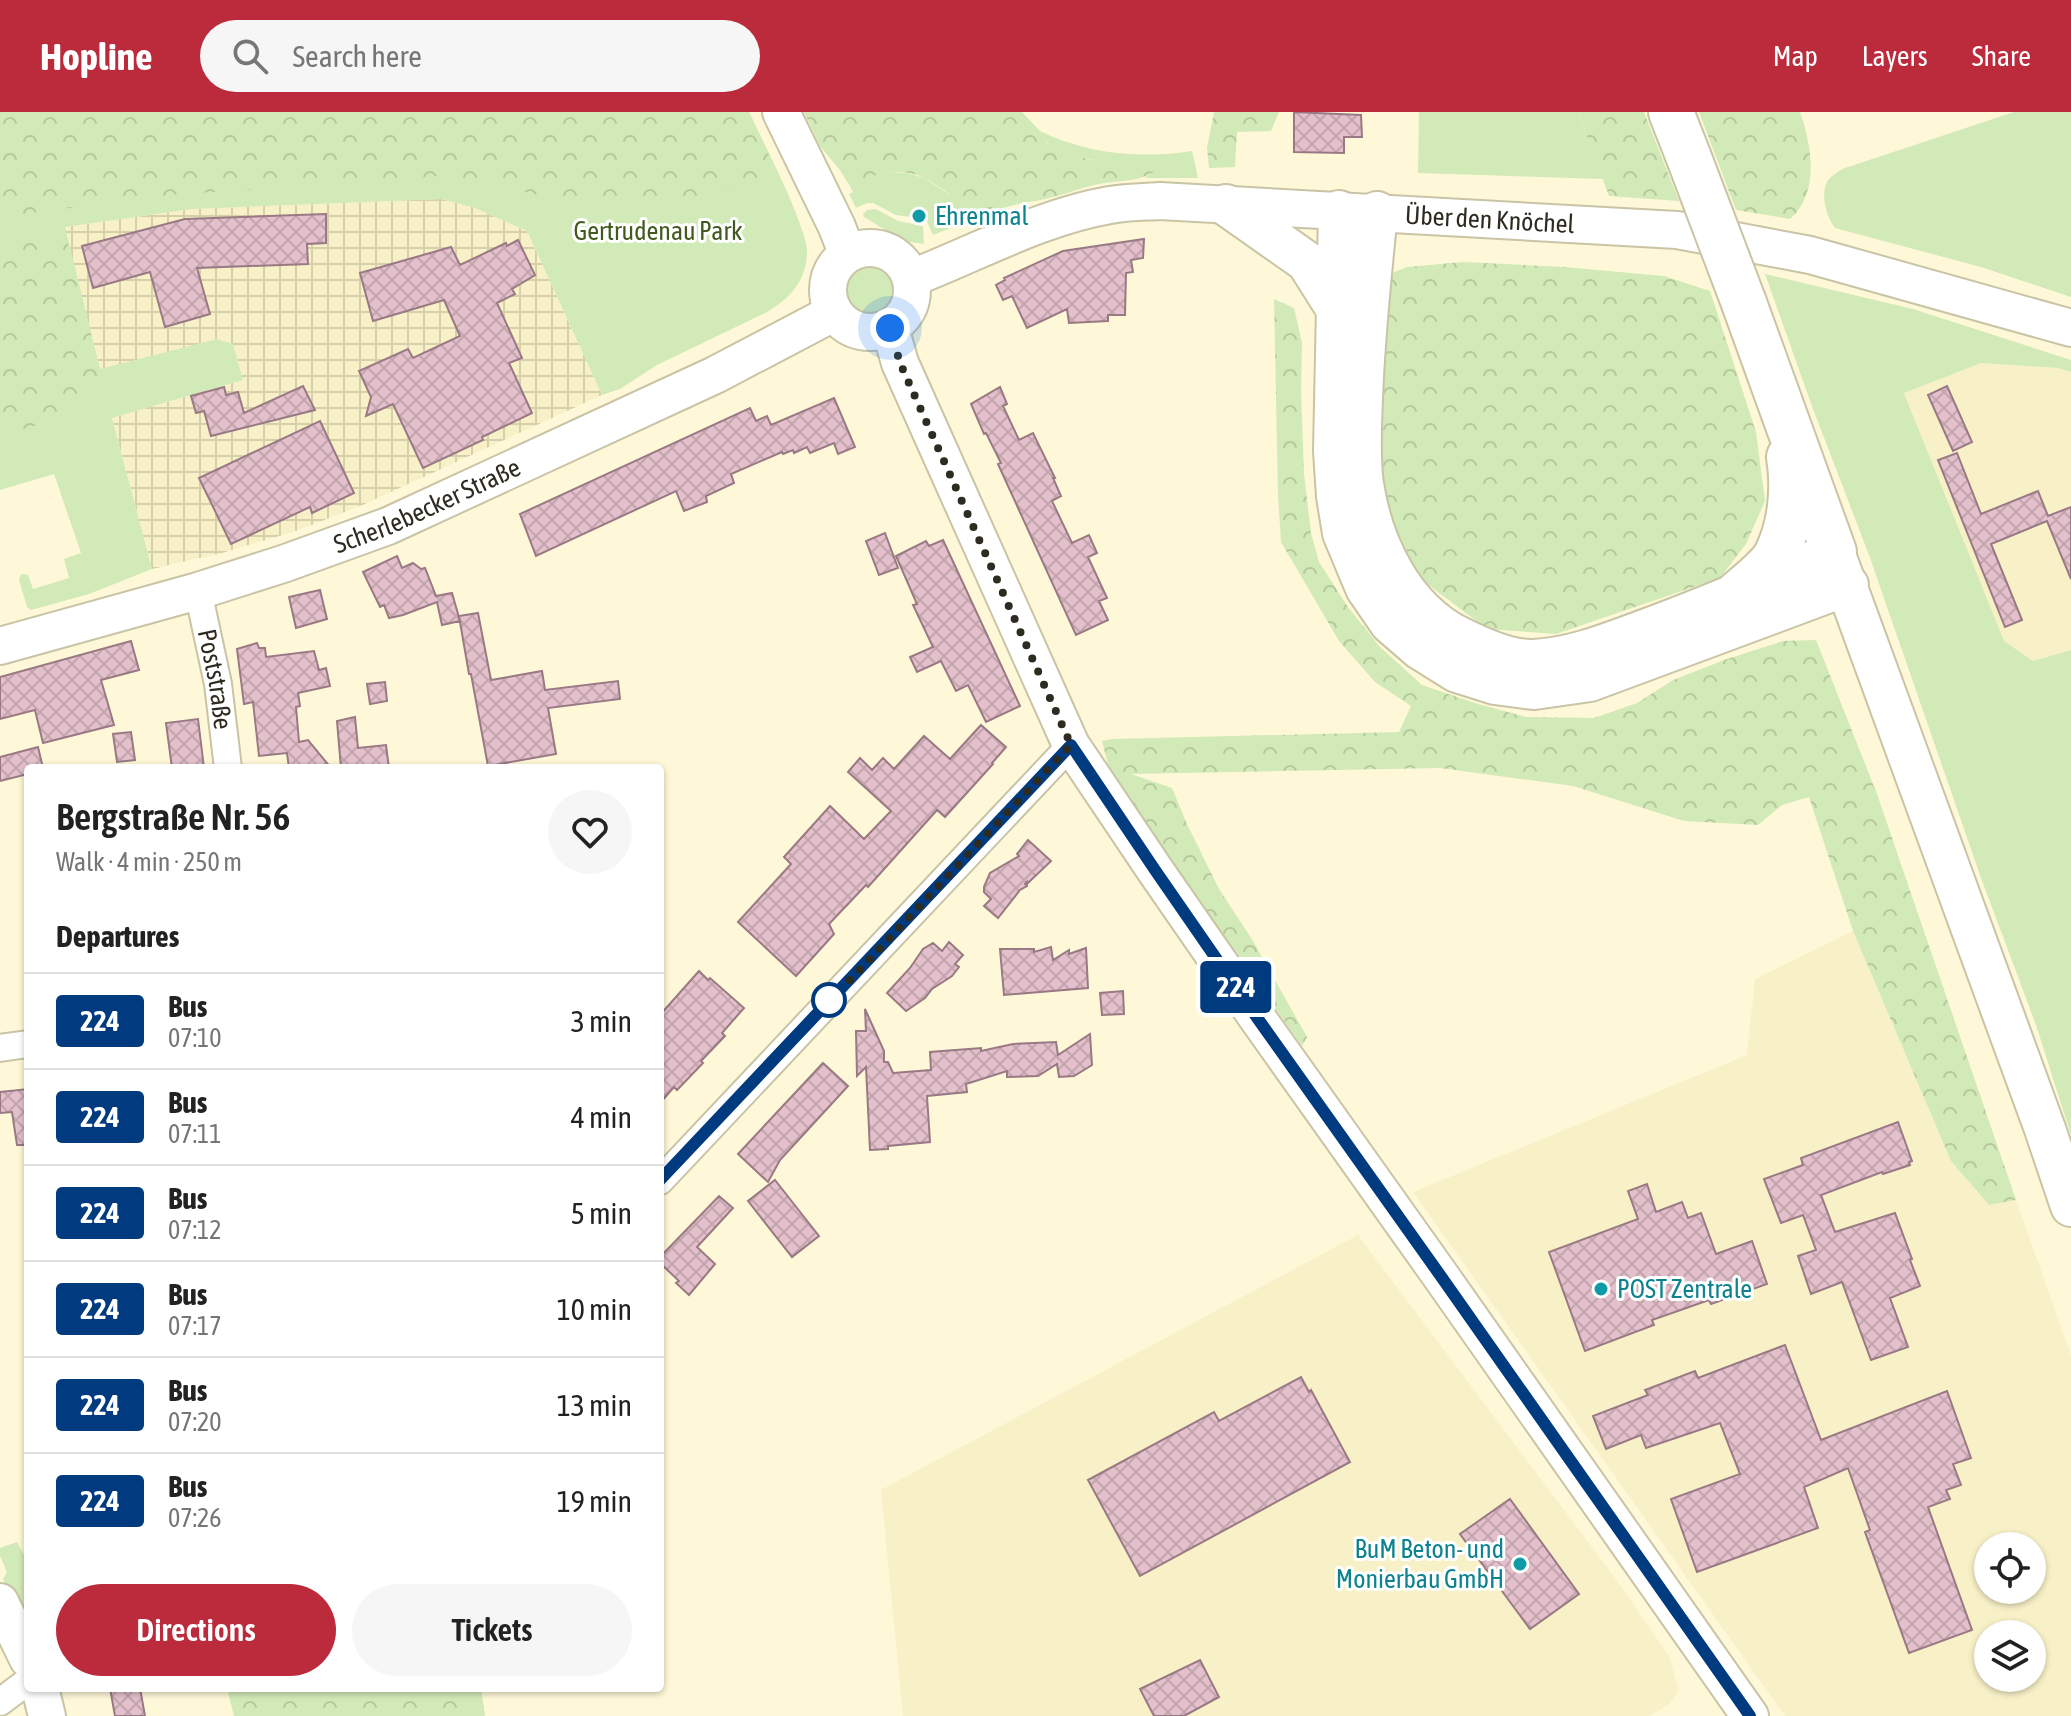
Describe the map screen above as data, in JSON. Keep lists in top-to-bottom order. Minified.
{"streets":{"street":["Über den Knöchel","Scherlebecker Straße","Poststraße"]},"crossings":[["Über den Knöchel","Scherlebecker Straße"],["Scherlebecker Straße","Poststraße"]],"parks":["Gertrudenau Park"],"places":["Ehrenmal","POST Zentrale","BuM Beton- und Monierbau GmbH"],"lines":["bus line 224"],"page":{"header":"Hopline","search":"Search here","nav":["Map","Layers","Share"],"on_map":"224","heading":[["Bergstraße Nr. 56","Walk · 4 min · 250 m"],"Departures"],"list":[{"mark":"224","name":"Bus","note":"07:10","value":"3 min"},{"mark":"224","name":"Bus","note":"07:11","value":"4 min"},{"mark":"224","name":"Bus","note":"07:12","value":"5 min"},{"mark":"224","name":"Bus","note":"07:17","value":"10 min"},{"mark":"224","name":"Bus","note":"07:20","value":"13 min"},{"mark":"224","name":"Bus","note":"07:26","value":"19 min"}],"buttons":["Directions","Tickets"]}}
